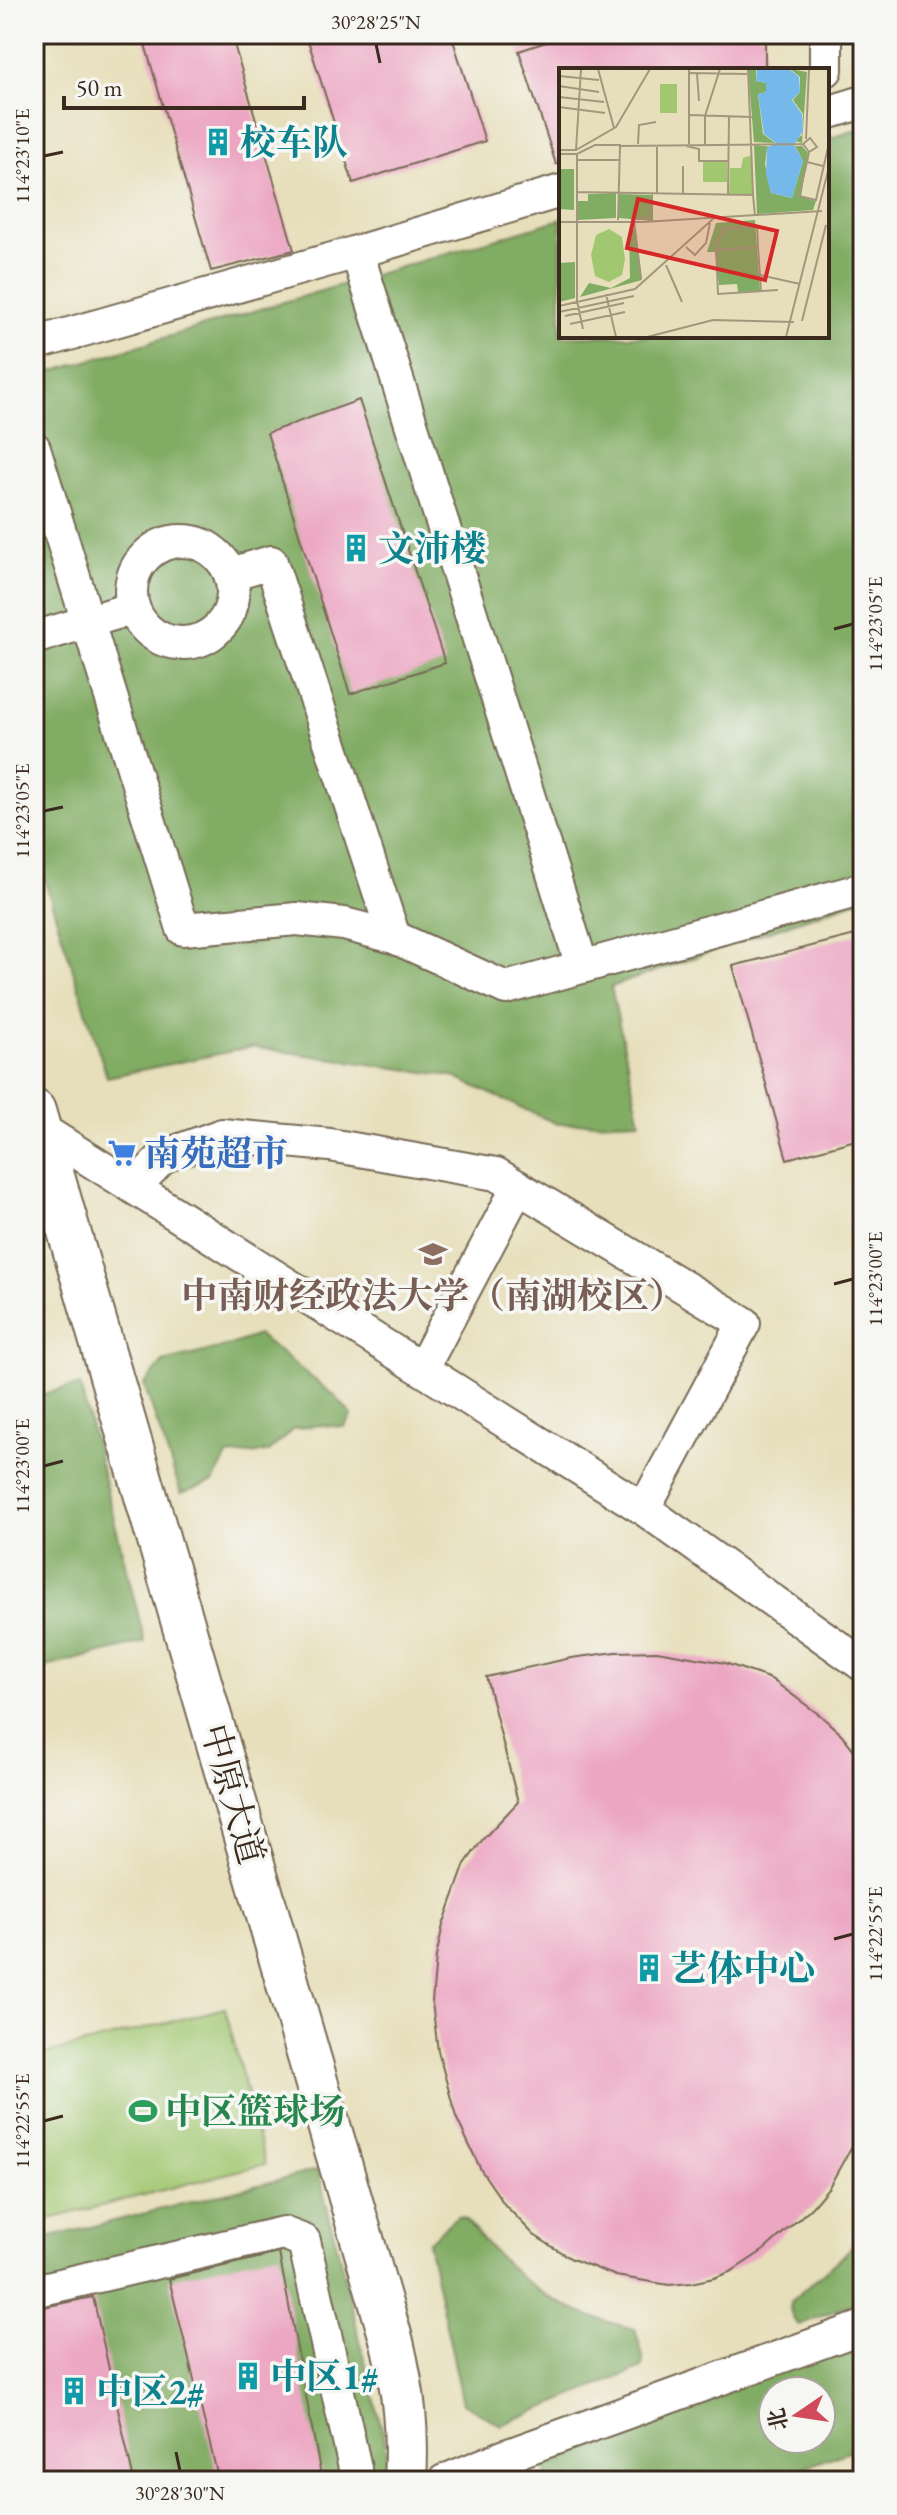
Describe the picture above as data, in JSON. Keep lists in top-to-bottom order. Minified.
{"streets":{"main road":["中原大道"]},"places":{"building":["校车队","文沛楼","艺体中心","中区1#","中区2#"],"supermarket":["南苑超市"],"school or university":["中南财经政法大学（南湖校区）"],"sports":["中区篮球场"]},"scale_bar":"50 m","north":"left","coordinates":["30°28'25\"N","114°23'10\"E","114°23'05\"E","114°23'00\"E","114°22'55\"E","30°28'30\"N"]}
